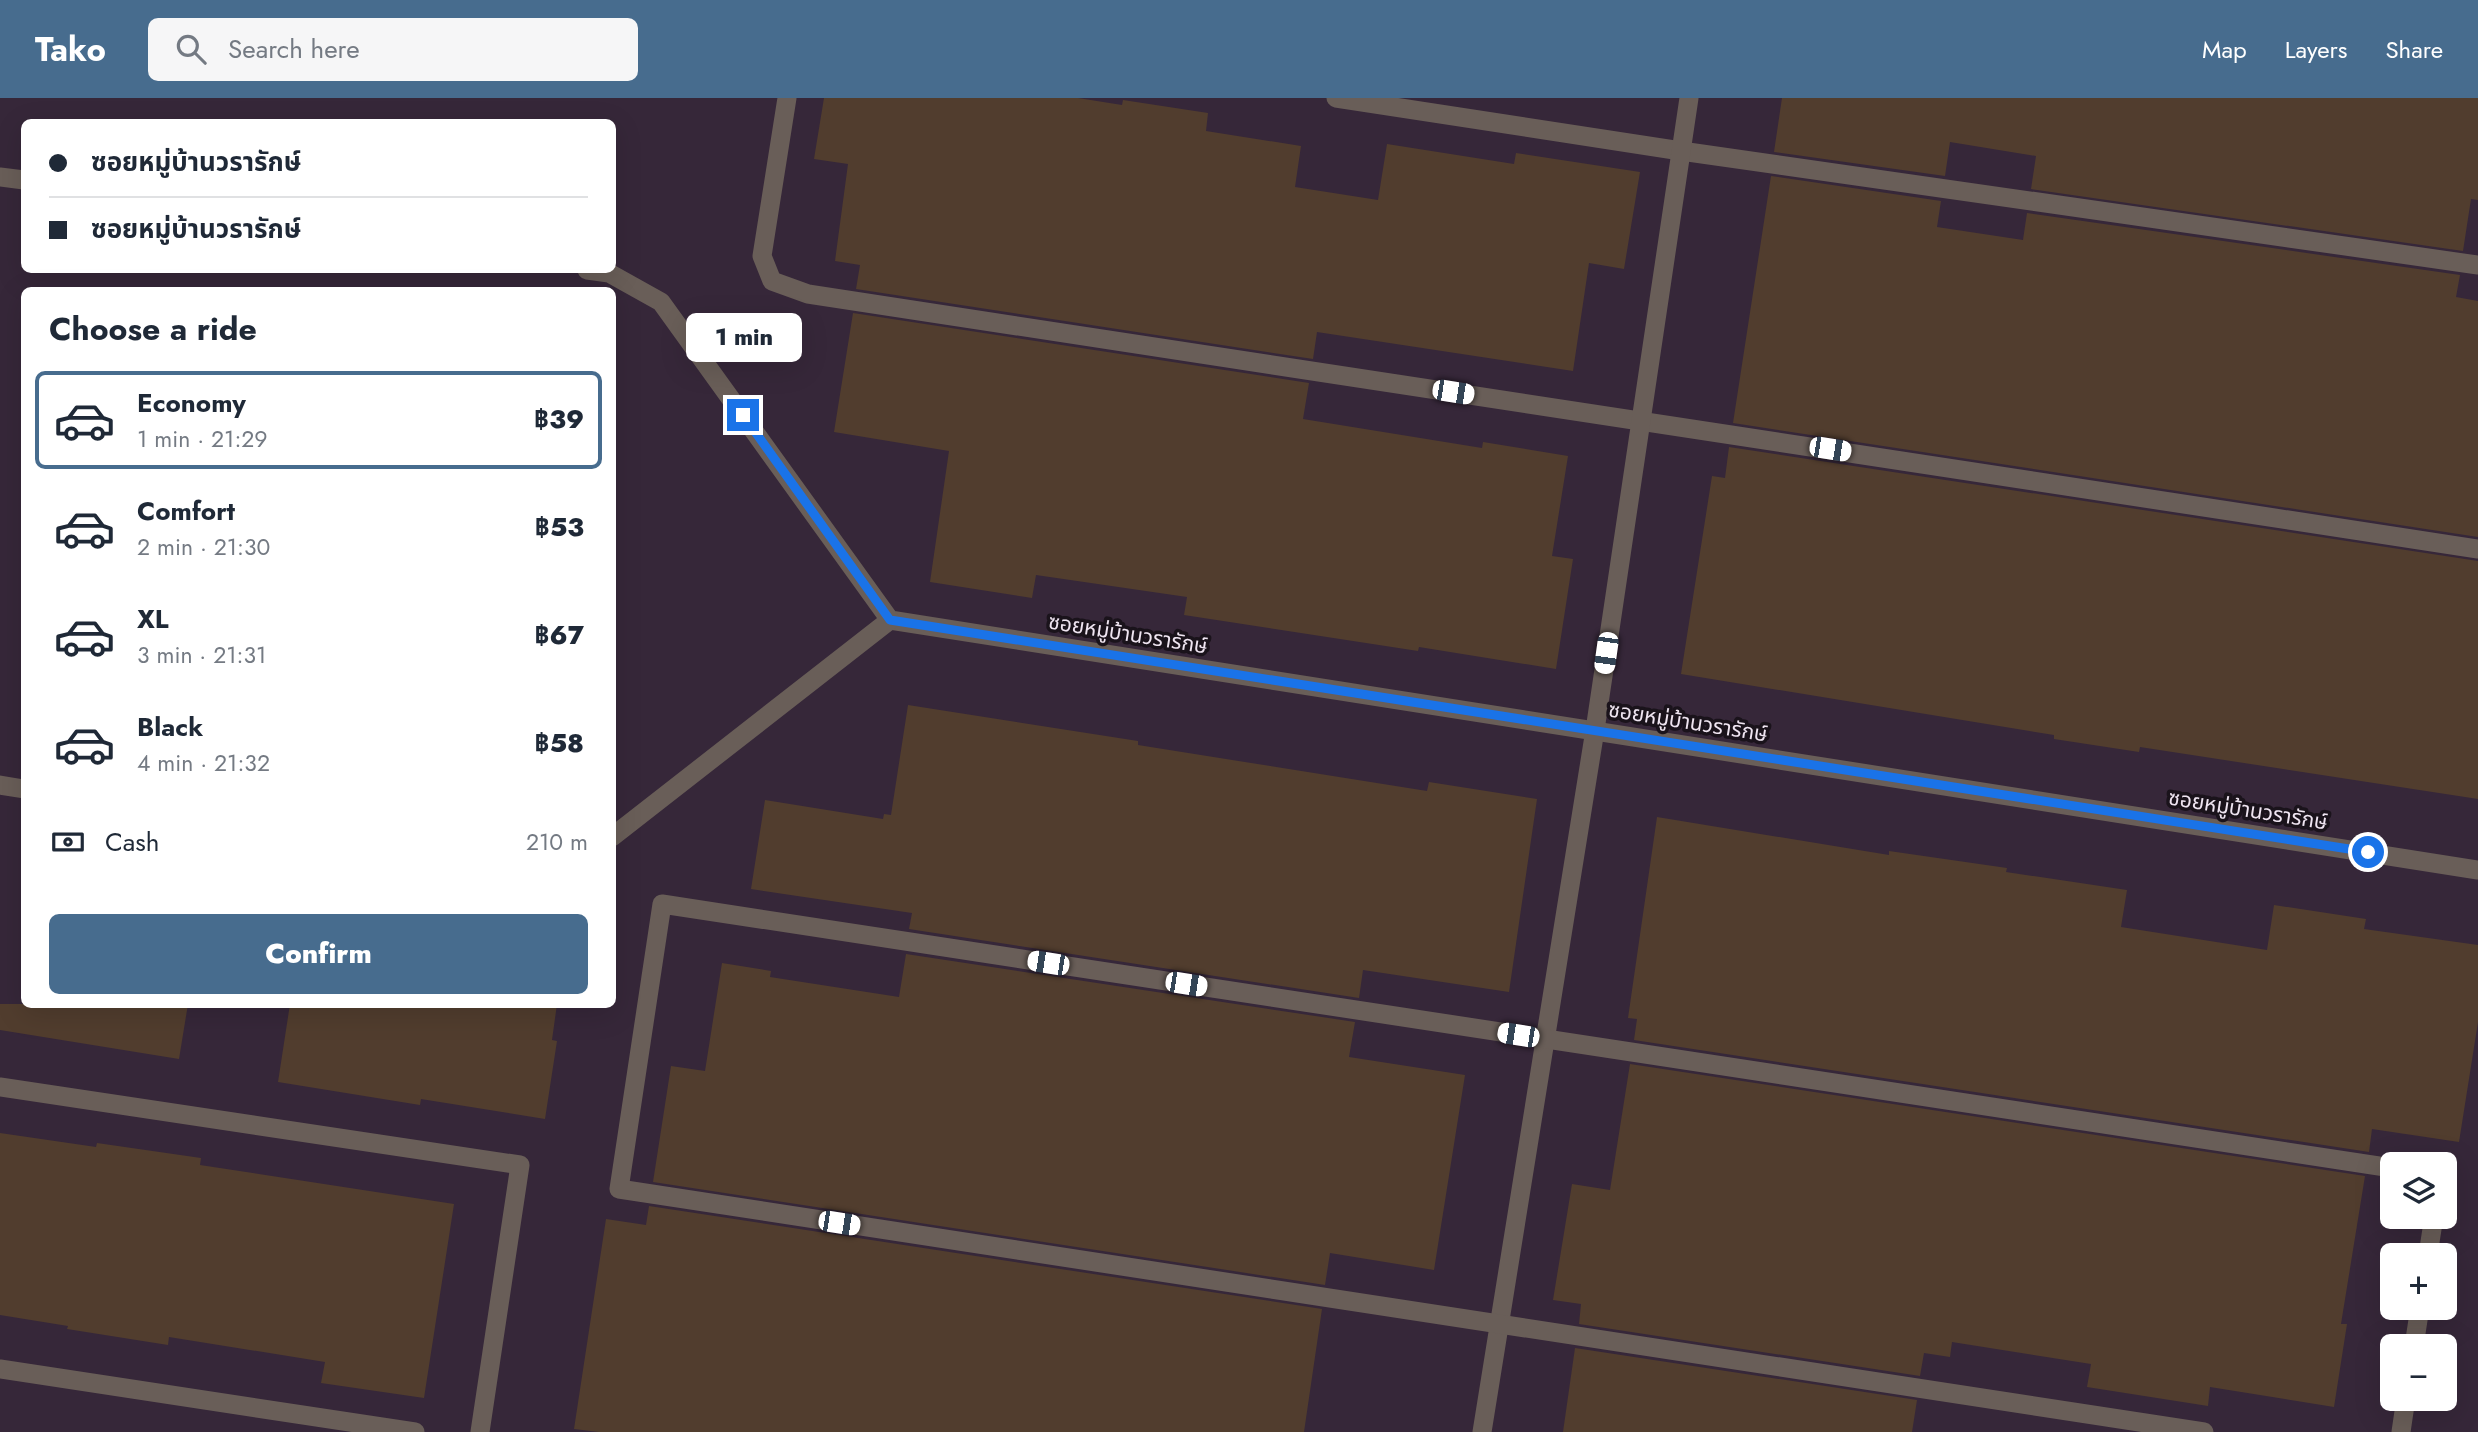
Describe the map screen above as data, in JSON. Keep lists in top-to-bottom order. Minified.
{"streets":{"street":["ซอยหมู่บ้านวรารักษ์"]},"page":{"header":"Tako","search":"Search here","nav":["Map","Layers","Share"],"banner":["ซอยหมู่บ้านวรารักษ์","ซอยหมู่บ้านวรารักษ์"],"heading":"Choose a ride","bubble":"1 min","list":[{"name":"Economy","note":"1 min · 21:29","value":"฿39"},{"name":"Comfort","note":"2 min · 21:30","value":"฿53"},{"name":"XL","note":"3 min · 21:31","value":"฿67"},{"name":"Black","note":"4 min · 21:32","value":"฿58"}],"pay":["Cash","210 m"],"buttons":"Confirm","map_buttons":["+","−"]}}
